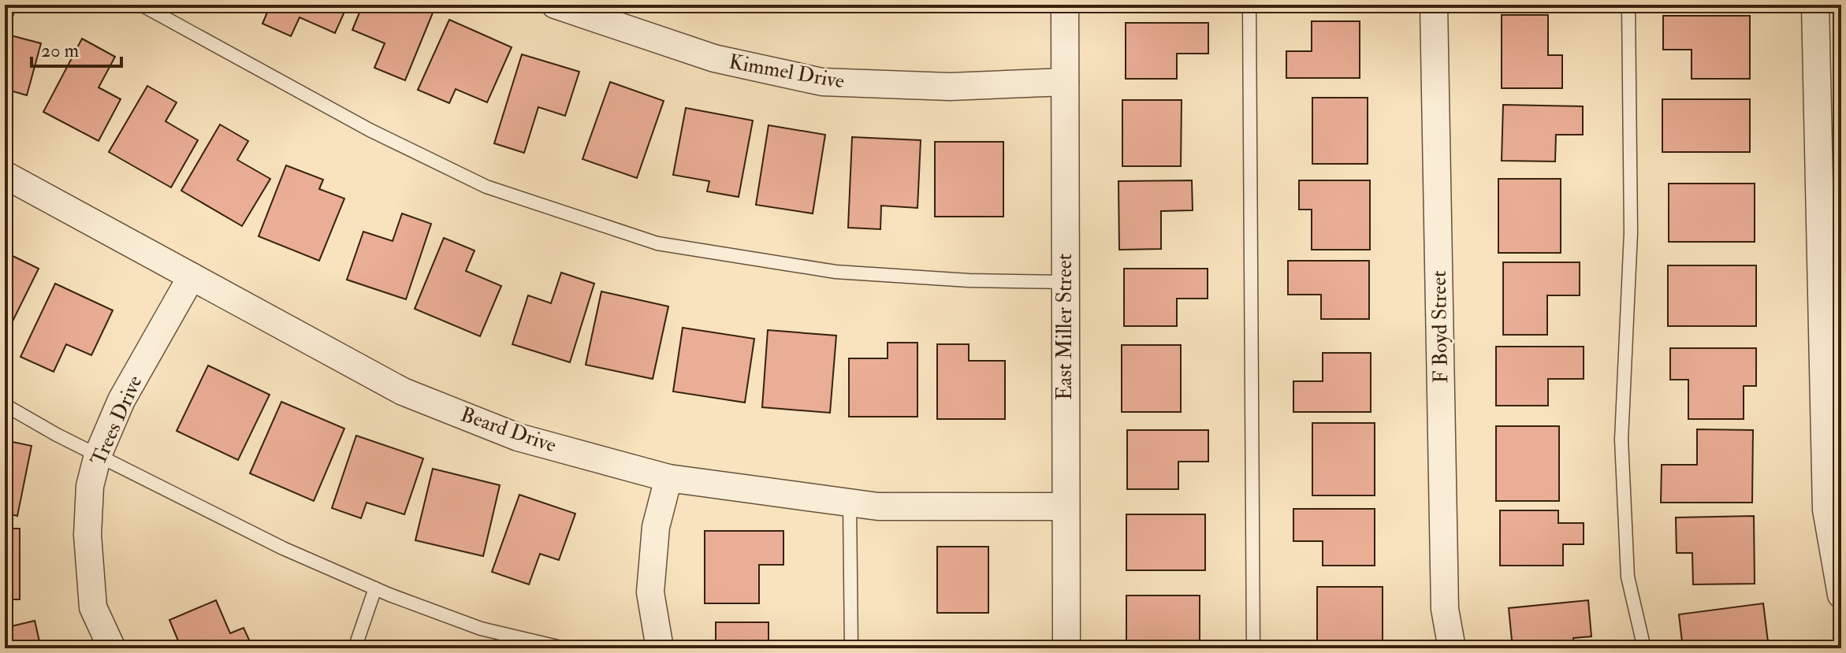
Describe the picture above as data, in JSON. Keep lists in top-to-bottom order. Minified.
{"streets":{"street":["Kimmel Drive","East Miller Street","F Boyd Street","Trees Drive","Beard Drive"]},"crossings":[["Kimmel Drive","East Miller Street"],["East Miller Street","Beard Drive"],["Trees Drive","Beard Drive"]],"scale_bar":"20 m"}
